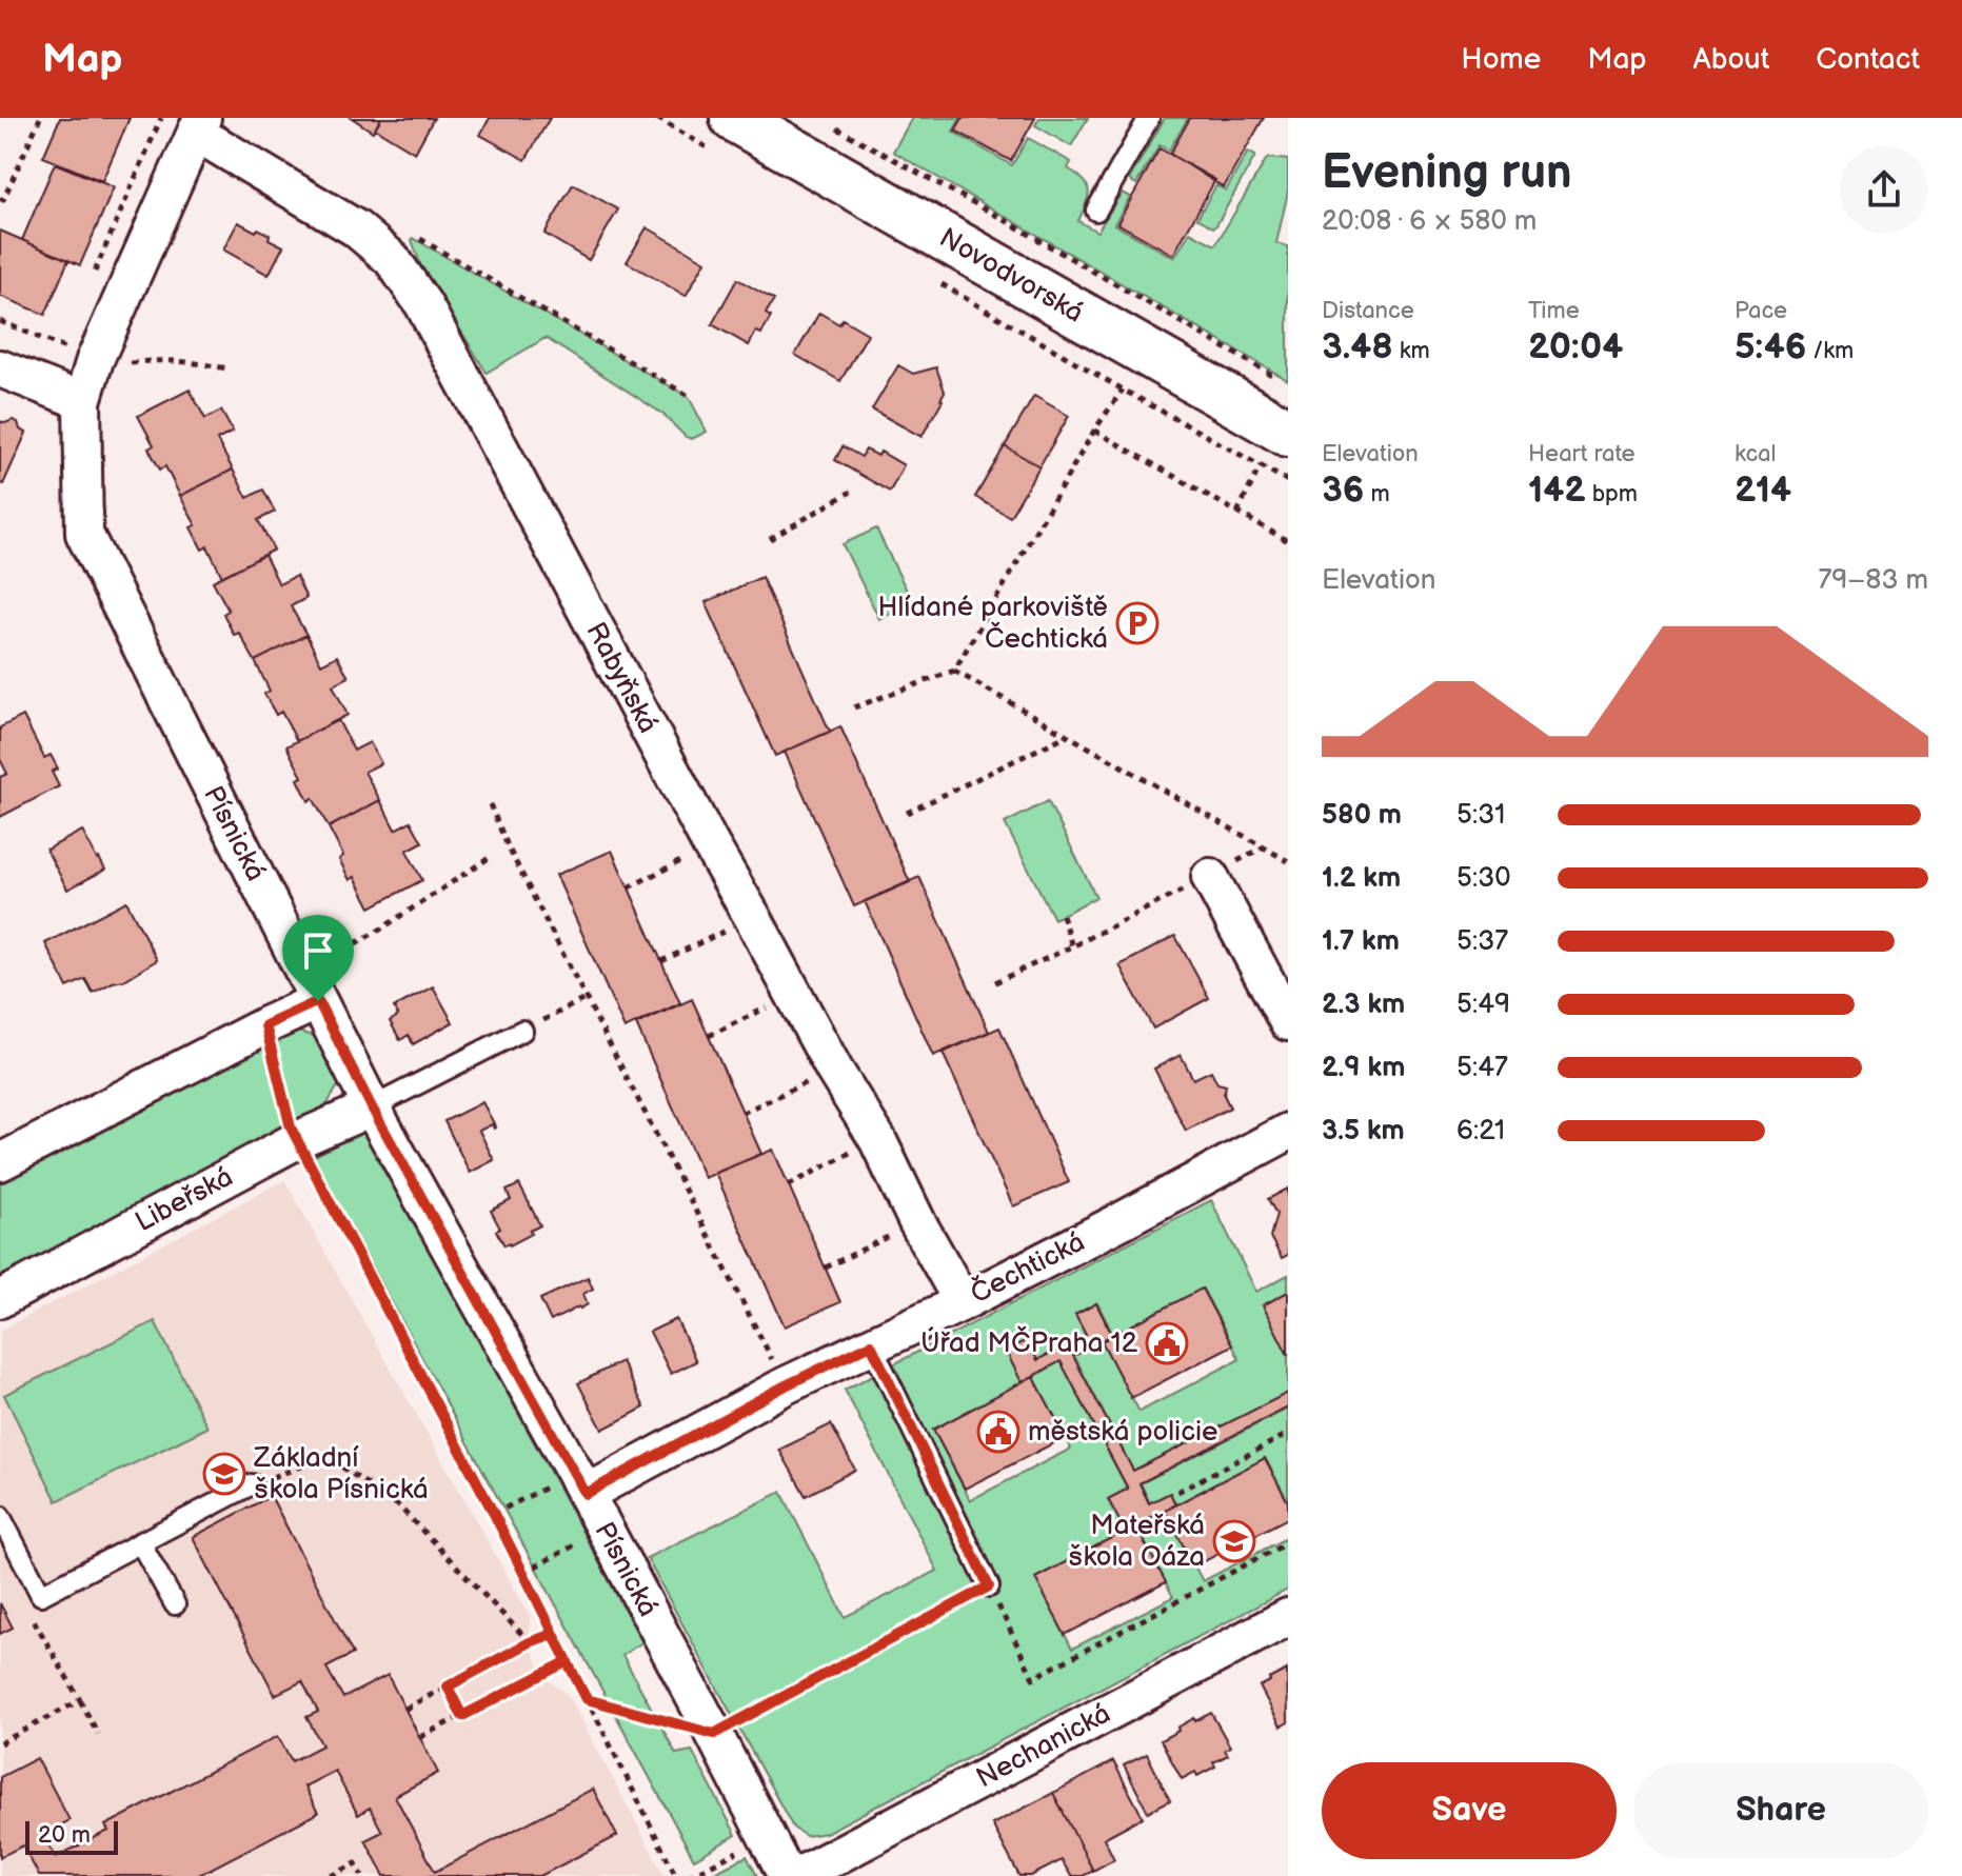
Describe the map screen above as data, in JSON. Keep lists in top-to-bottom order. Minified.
{"streets":{"main road":["Novodvorská"],"street":["Rabyňská","Písnická","Libeřská","Čechtická","Nechanická"]},"crossings":[["Rabyňská","Písnická"],["Rabyňská","Čechtická"],["Písnická","Libeřská"],["Písnická","Čechtická"]],"places":{"parking":["Hlídané parkoviště Čechtická"],"public building":["Úřad MČPraha 12","městská policie"],"school or university":["Základní škola Písnická","Mateřská škola Oáza"]},"scale_bar":"20 m","page":{"header":"Map","nav":["Home","Map","About","Contact"],"heading":["Evening run","20:08 · 6 × 580 m"],"stats":[["Distance","3.48 km"],["Time","20:04"],["Pace","5:46 /km"],["Elevation","36 m"],["Heart rate","142 bpm"],["kcal","214"]],"chart":["Elevation","79–83 m"],"list":[{"name":"580 m","note":"5:31"},{"name":"1.2 km","note":"5:30"},{"name":"1.7 km","note":"5:37"},{"name":"2.3 km","note":"5:49"},{"name":"2.9 km","note":"5:47"},{"name":"3.5 km","note":"6:21"}],"buttons":["Save","Share"],"scale":"20 m"}}
